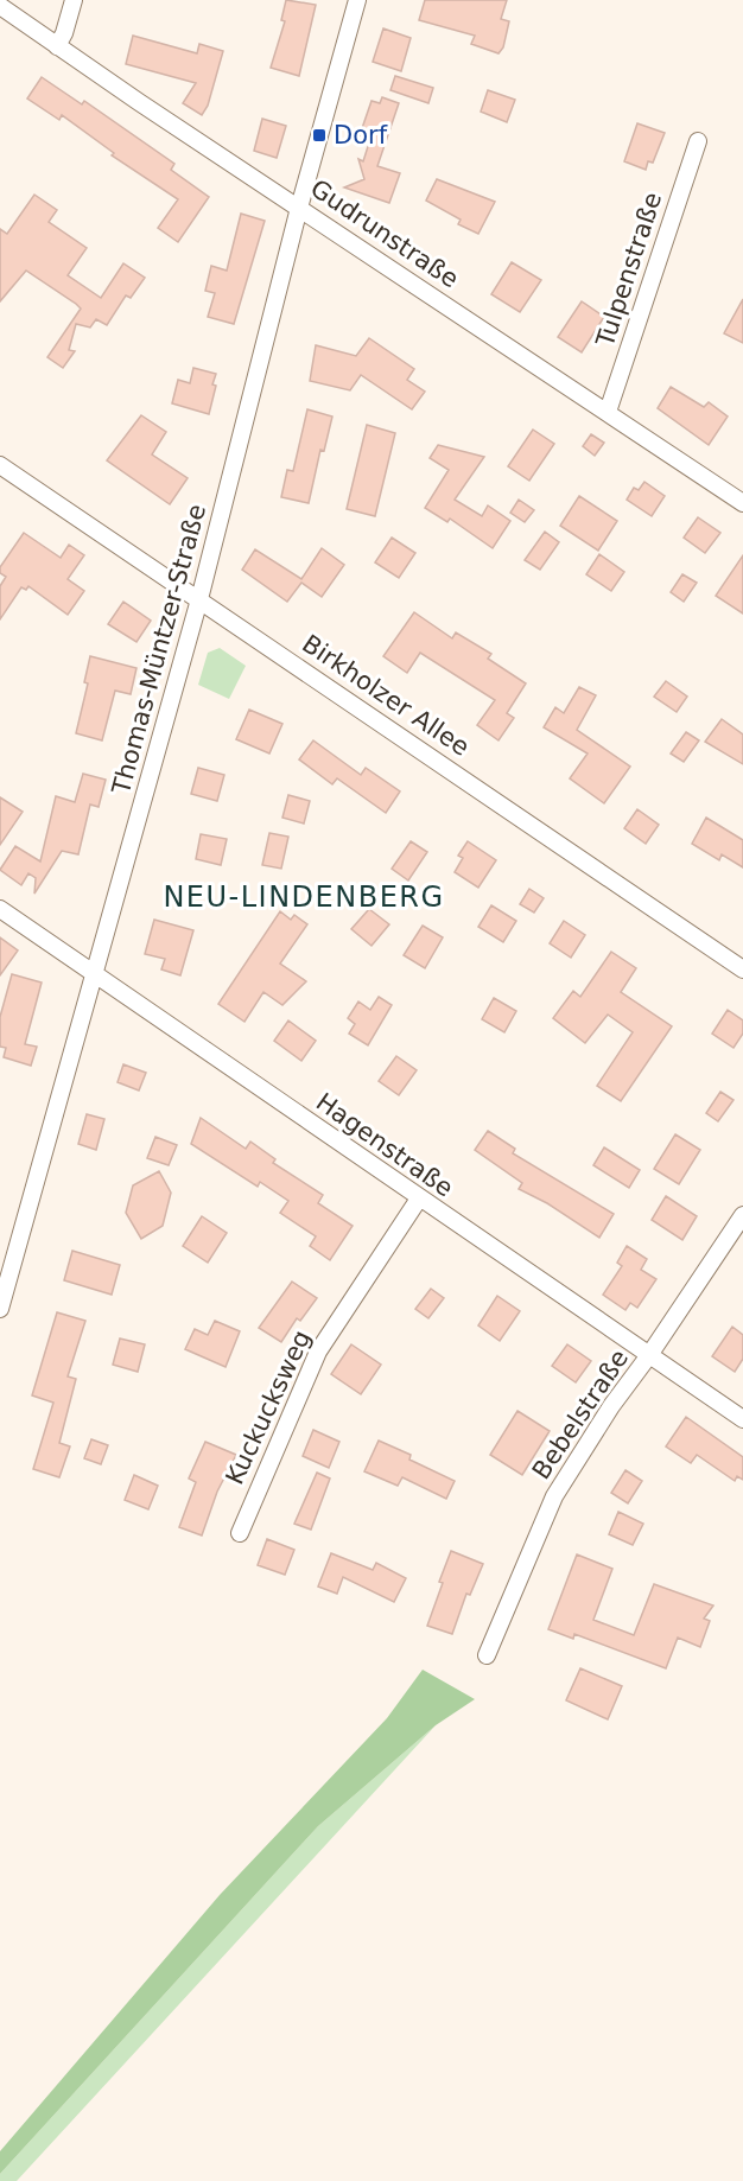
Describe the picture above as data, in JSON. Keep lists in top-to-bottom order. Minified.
{"streets":{"street":["Gudrunstraße","Tulpenstraße","Thomas-Müntzer-Straße","Birkholzer Allee","Hagenstraße","Kuckucksweg","Bebelstraße"]},"crossings":[["Gudrunstraße","Tulpenstraße"],["Gudrunstraße","Thomas-Müntzer-Straße"],["Thomas-Müntzer-Straße","Birkholzer Allee"],["Thomas-Müntzer-Straße","Hagenstraße"],["Hagenstraße","Kuckucksweg"],["Hagenstraße","Bebelstraße"]],"districts":["NEU-LINDENBERG"],"places":{"transit":["Dorf"]}}
